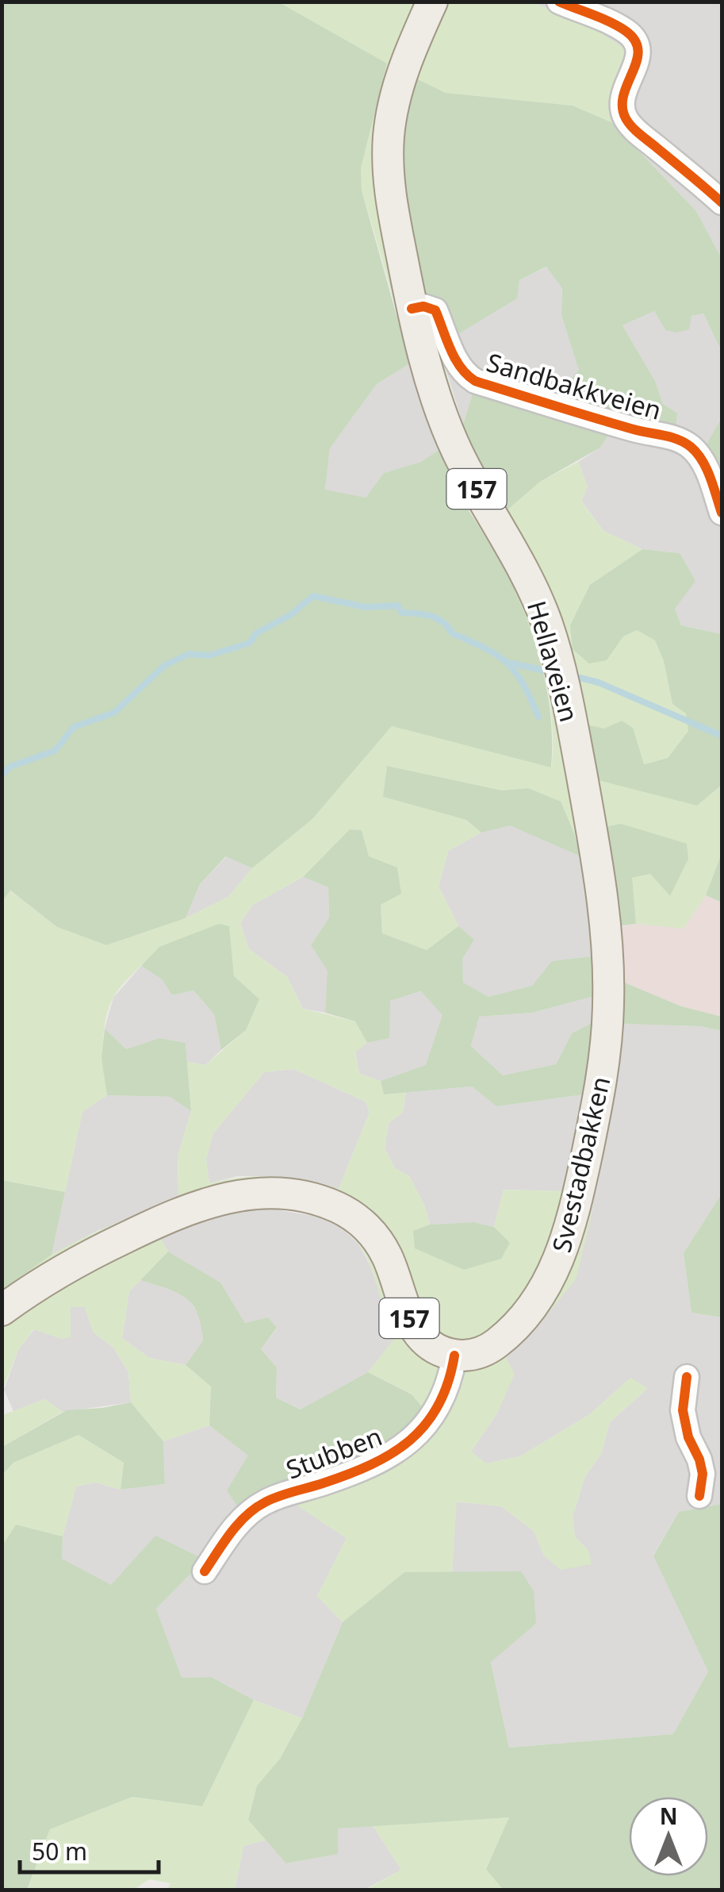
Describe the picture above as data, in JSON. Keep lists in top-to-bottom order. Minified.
{"streets":{"main road":["157","Hellaveien","Svestadbakken"],"street":["Sandbakkveien","Stubben"]},"crossings":[["Sandbakkveien","Hellaveien"],["157","Svestadbakken"],["157","Stubben"],["Hellaveien","Svestadbakken"],["Svestadbakken","Stubben"]],"scale_bar":"50 m","north":"top"}
